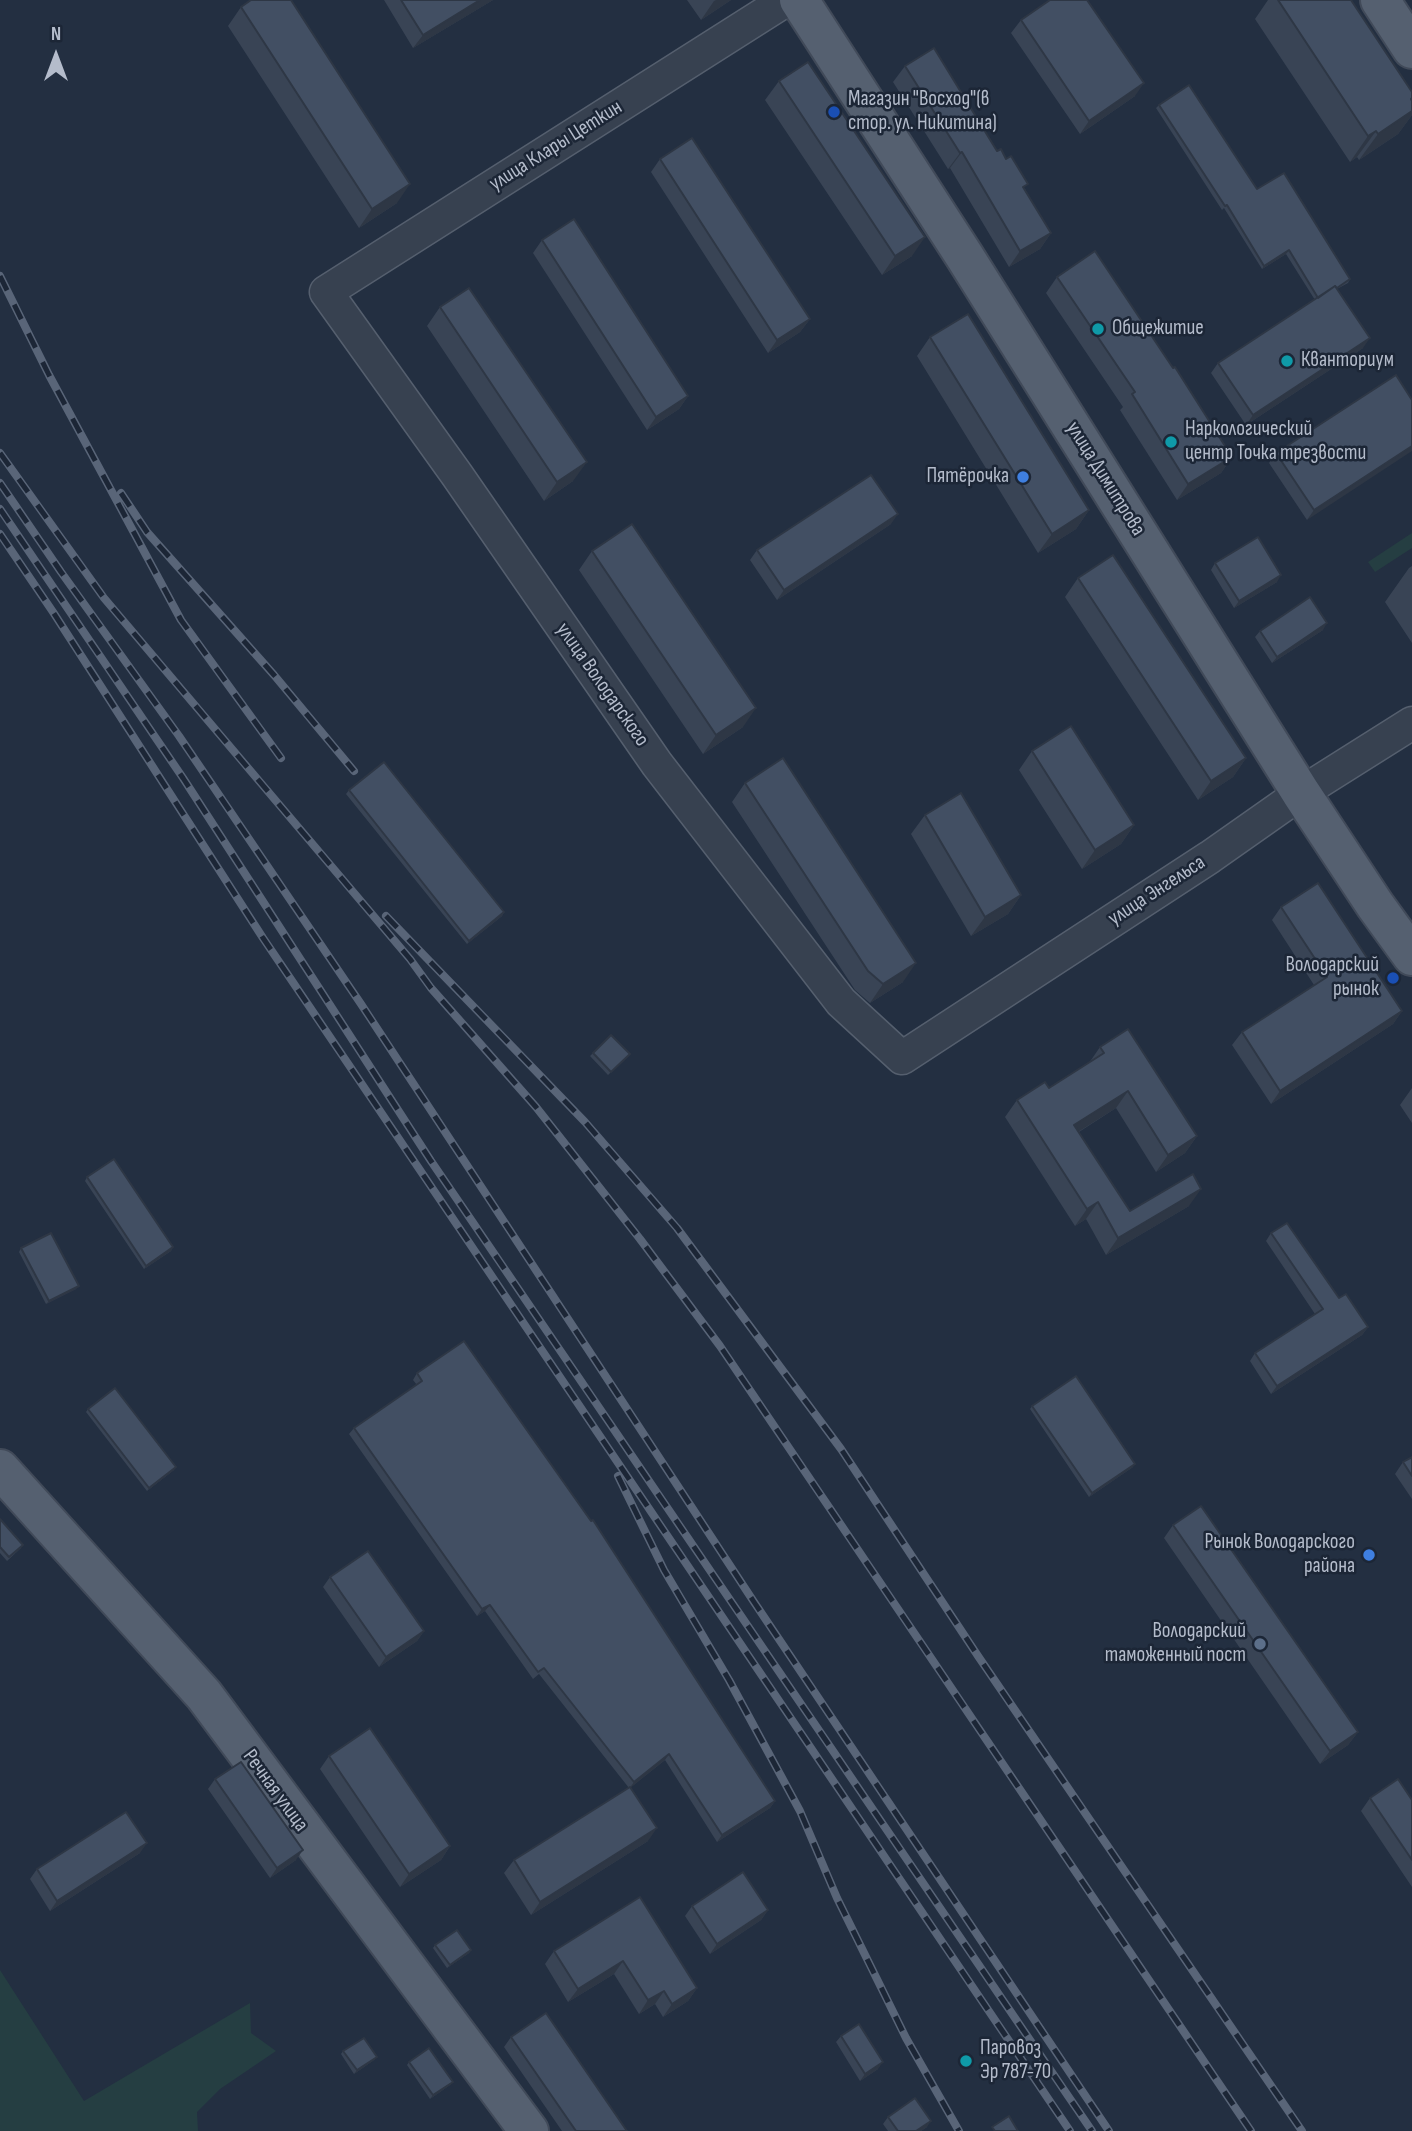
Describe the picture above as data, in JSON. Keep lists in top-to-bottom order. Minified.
{"streets":{"main road":["улица Димитрова","Речная улица"],"street":["улица Клары Цеткин","улица Володарского","улица Энгельса"]},"crossings":[["улица Клары Цеткин","улица Володарского"],["улица Димитрова","улица Энгельса"],["улица Володарского","улица Энгельса"]],"places":["Магазин \"Восход\"(в стор. ул. Никитина)","Общежитие","Кванториум","Наркологический центр Точка трезвости","Пятёрочка","Володарский рынок","Рынок Володарского района","Володарский таможенный пост","Паровоз Эр 787-70"],"north":"top"}
